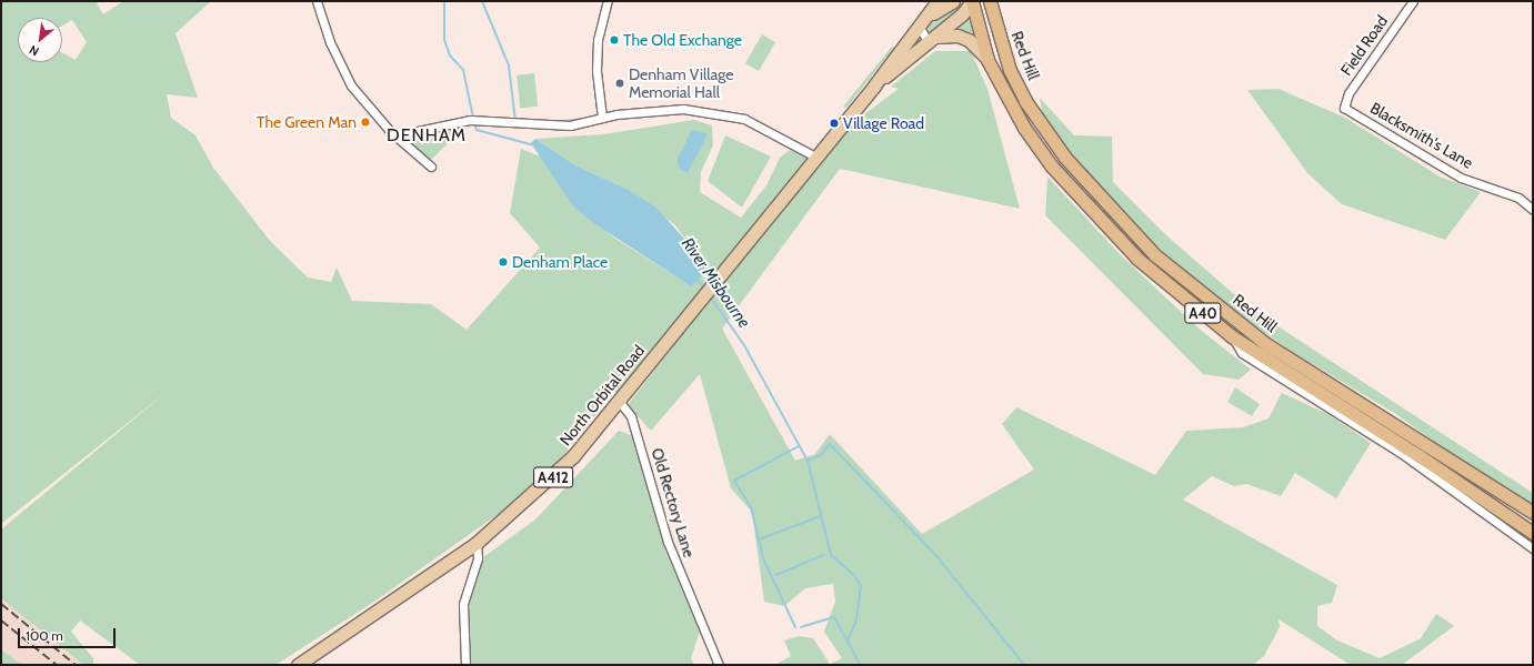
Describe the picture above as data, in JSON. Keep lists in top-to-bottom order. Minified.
{"streets":{"highway":["Red Hill","A40"],"main road":["North Orbital Road","A412"],"street":["Field Road","Blacksmith's Lane","Old Rectory Lane"]},"crossings":[["Field Road","Blacksmith's Lane"],["Red Hill","North Orbital Road"],["North Orbital Road","Old Rectory Lane"]],"districts":["DENHAM"],"water":["River Misbourne"],"places":["The Old Exchange","Denham Village Memorial Hall","The Green Man","Village Road","Denham Place"],"scale_bar":"100 m","north":"bottom left"}
